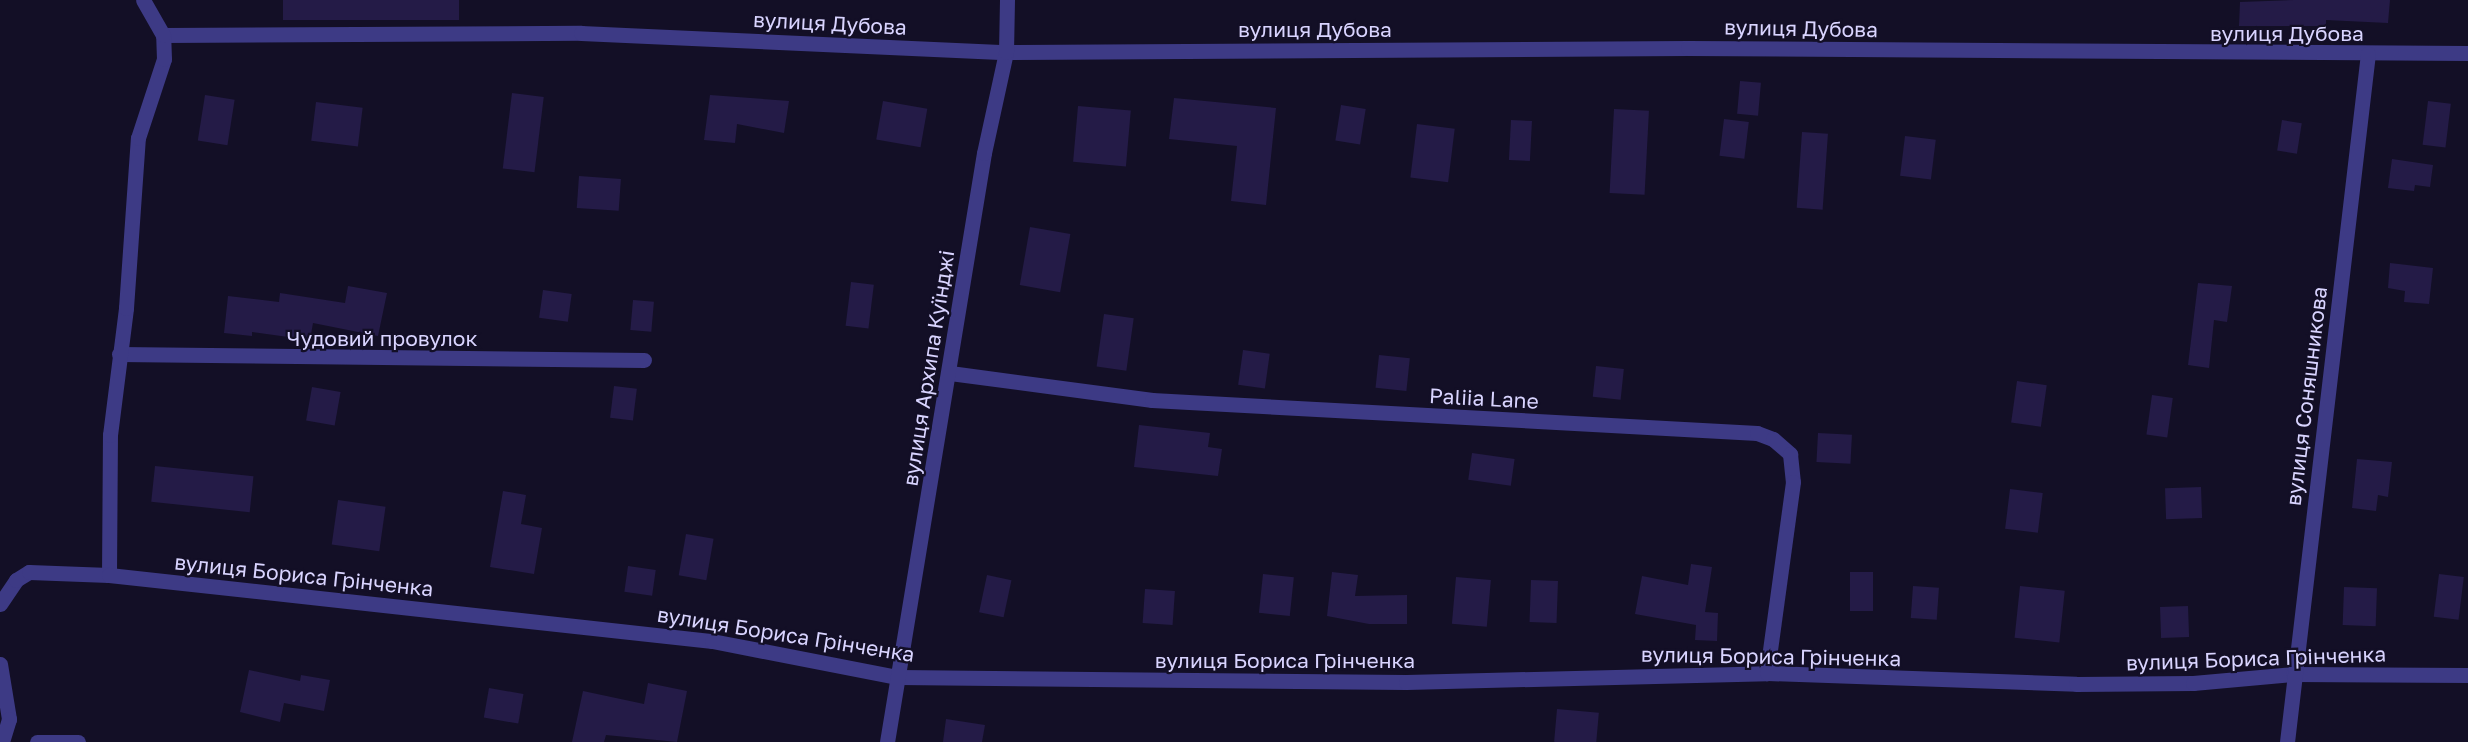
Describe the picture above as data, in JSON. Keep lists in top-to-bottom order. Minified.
{"streets":{"street":["вулиця Дубова","Чудовий провулок","вулиця Архипа Куїнджі","вулиця Соняшникова","Paliia Lane","вулиця Бориса Грінченка"]},"crossings":[["вулиця Дубова","вулиця Архипа Куїнджі"],["вулиця Дубова","вулиця Соняшникова"],["вулиця Архипа Куїнджі","Paliia Lane"],["вулиця Архипа Куїнджі","вулиця Бориса Грінченка"],["вулиця Соняшникова","вулиця Бориса Грінченка"],["Paliia Lane","вулиця Бориса Грінченка"]]}
